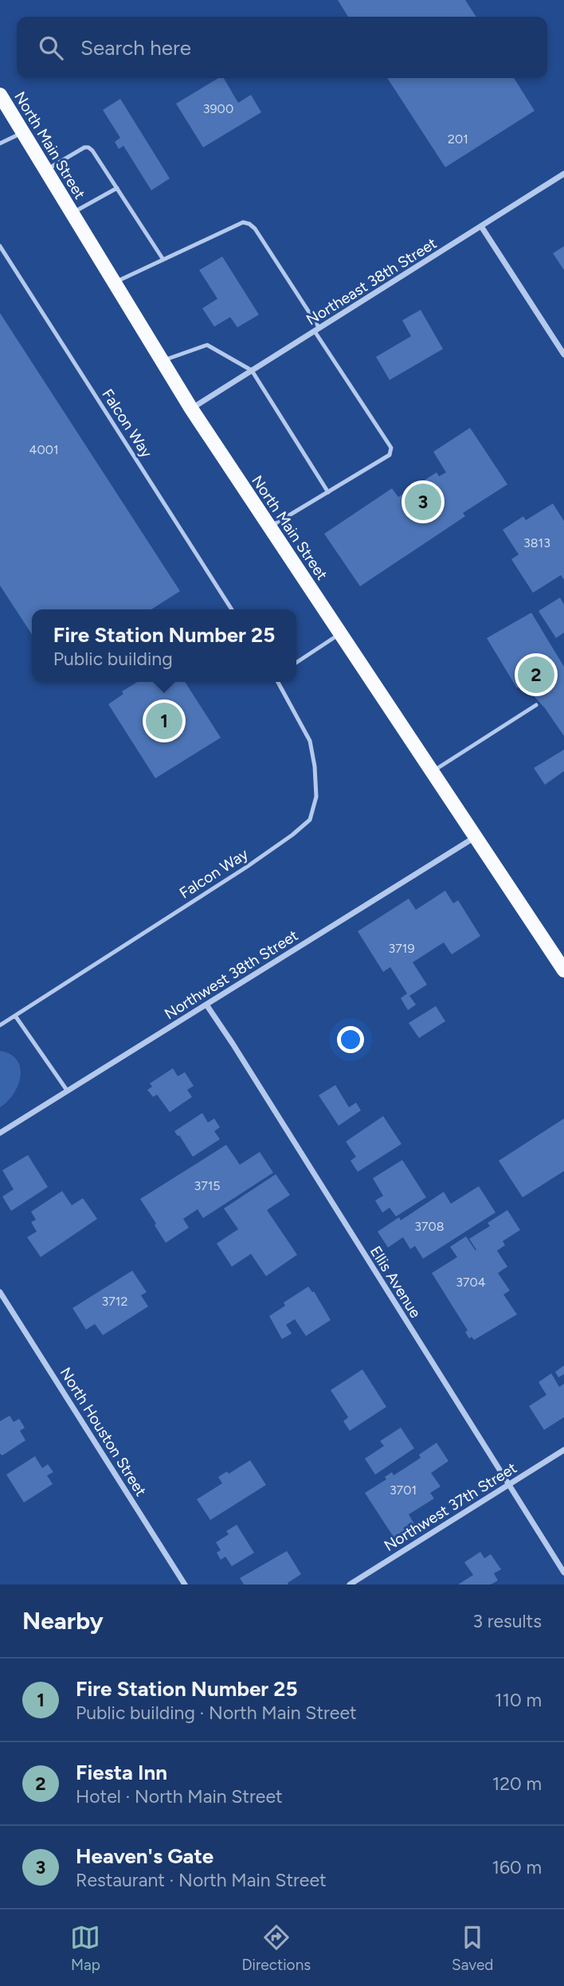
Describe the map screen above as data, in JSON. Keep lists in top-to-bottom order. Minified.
{"streets":{"main road":["North Main Street"],"street":["Northeast 38th Street","Northwest 38th Street","Ellis Avenue","North Houston Street","Northwest 37th Street"],"lane":["Falcon Way"]},"crossings":[["North Main Street","Northeast 38th Street"],["North Main Street","Northwest 38th Street"],["Northwest 38th Street","Ellis Avenue"],["Ellis Avenue","Northwest 37th Street"]],"house_numbers":["3900","201","4001","3813","3719","3715","3708","3704","3712","3701"],"page":{"search":"Search here","pins":["3","2","1"],"popup":["Fire Station Number 25","Public building"],"heading":["Nearby","3 results"],"list":[{"mark":"1","name":"Fire Station Number 25","note":"Public building · North Main Street","value":"110 m"},{"mark":"2","name":"Fiesta Inn","note":"Hotel · North Main Street","value":"120 m"},{"mark":"3","name":"Heaven's Gate","note":"Restaurant · North Main Street","value":"160 m"}],"nav":["Map","Directions","Saved"]}}
